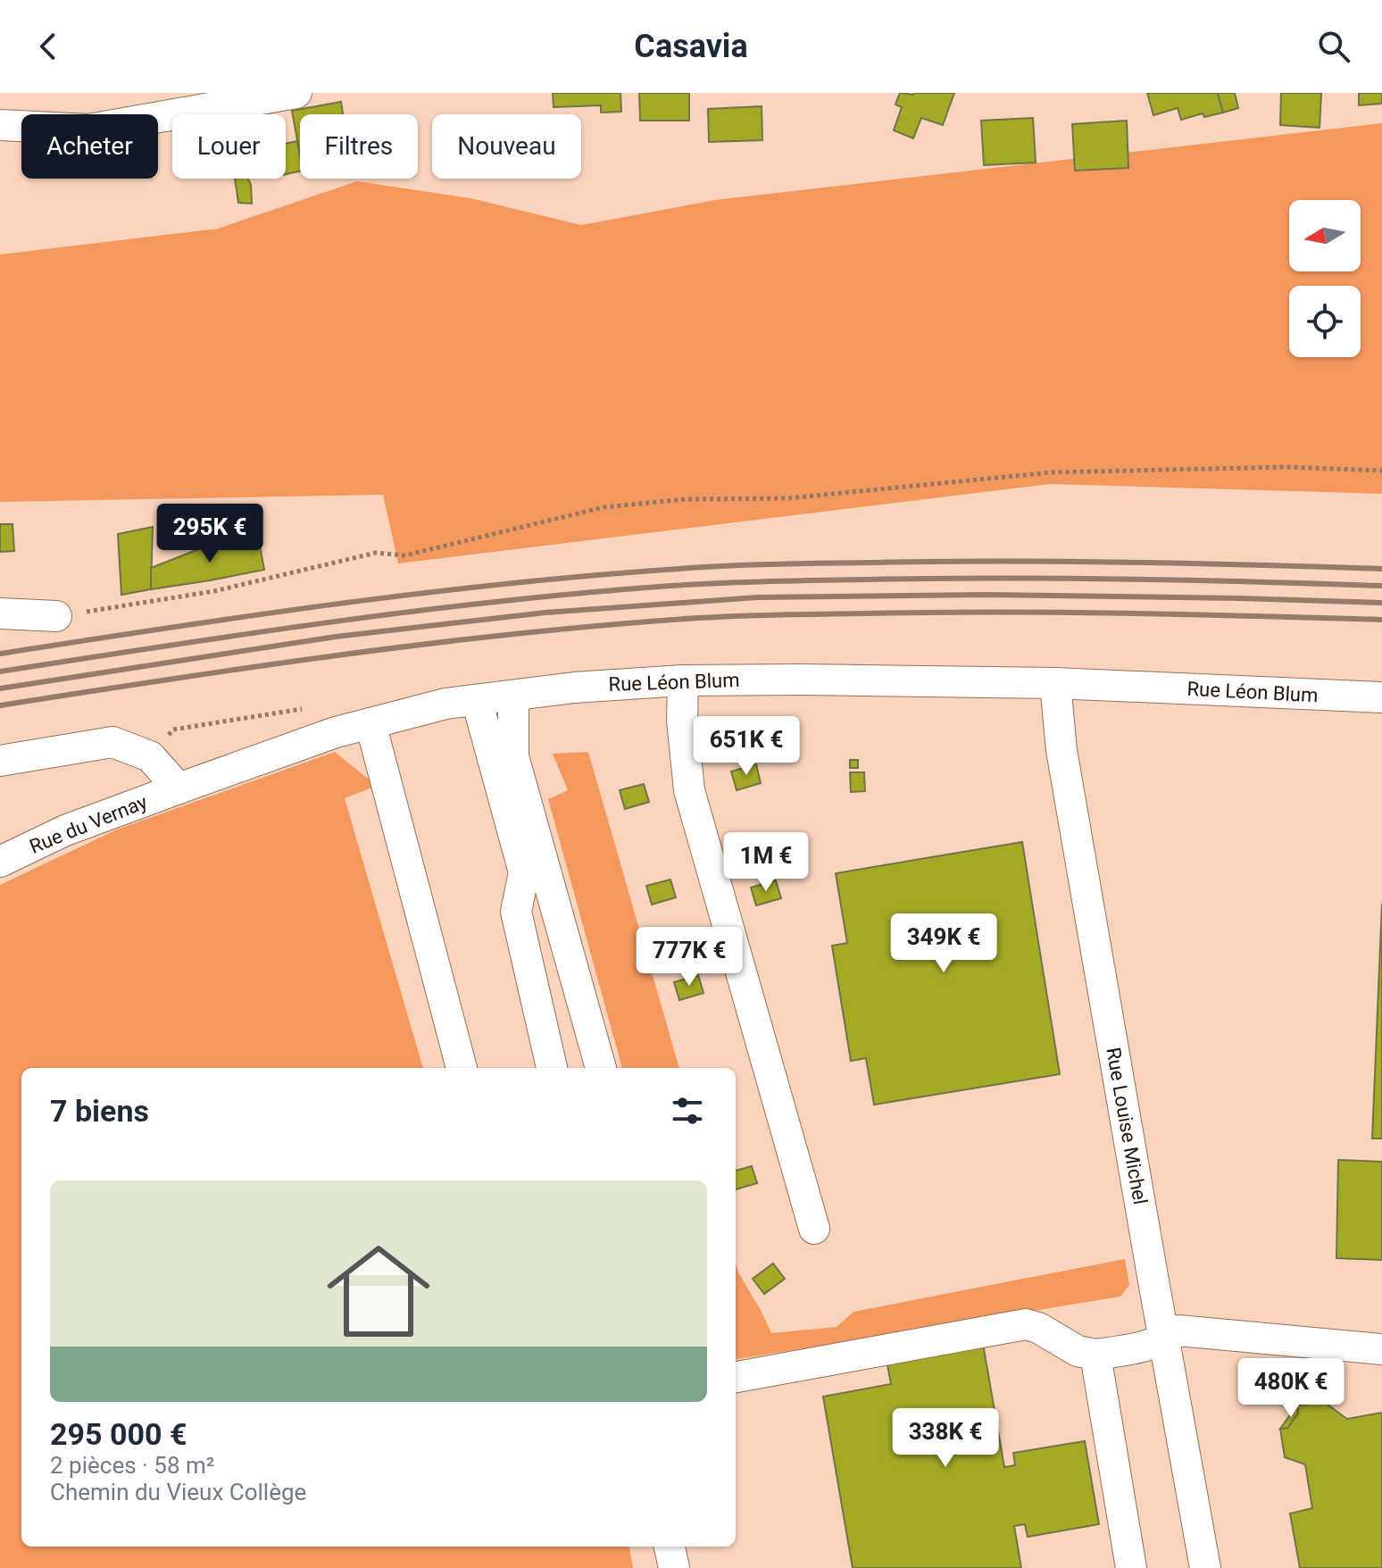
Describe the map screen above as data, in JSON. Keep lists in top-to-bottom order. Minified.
{"streets":{"street":["Rue Léon Blum","Rue du Vernay","Rue Louise Michel"]},"crossings":[["Rue Léon Blum","Rue du Vernay"],["Rue Léon Blum","Rue Louise Michel"]],"north":"left","page":{"header":"Casavia","chip":["Acheter","Louer","Filtres","Nouveau"],"price":["295K €","651K €","1M €","349K €","777K €","480K €","338K €"],"heading":"7 biens","list":[{"name":"295 000 €","note":"2 pièces · 58 m² · Chemin du Vieux Collège"}]}}
